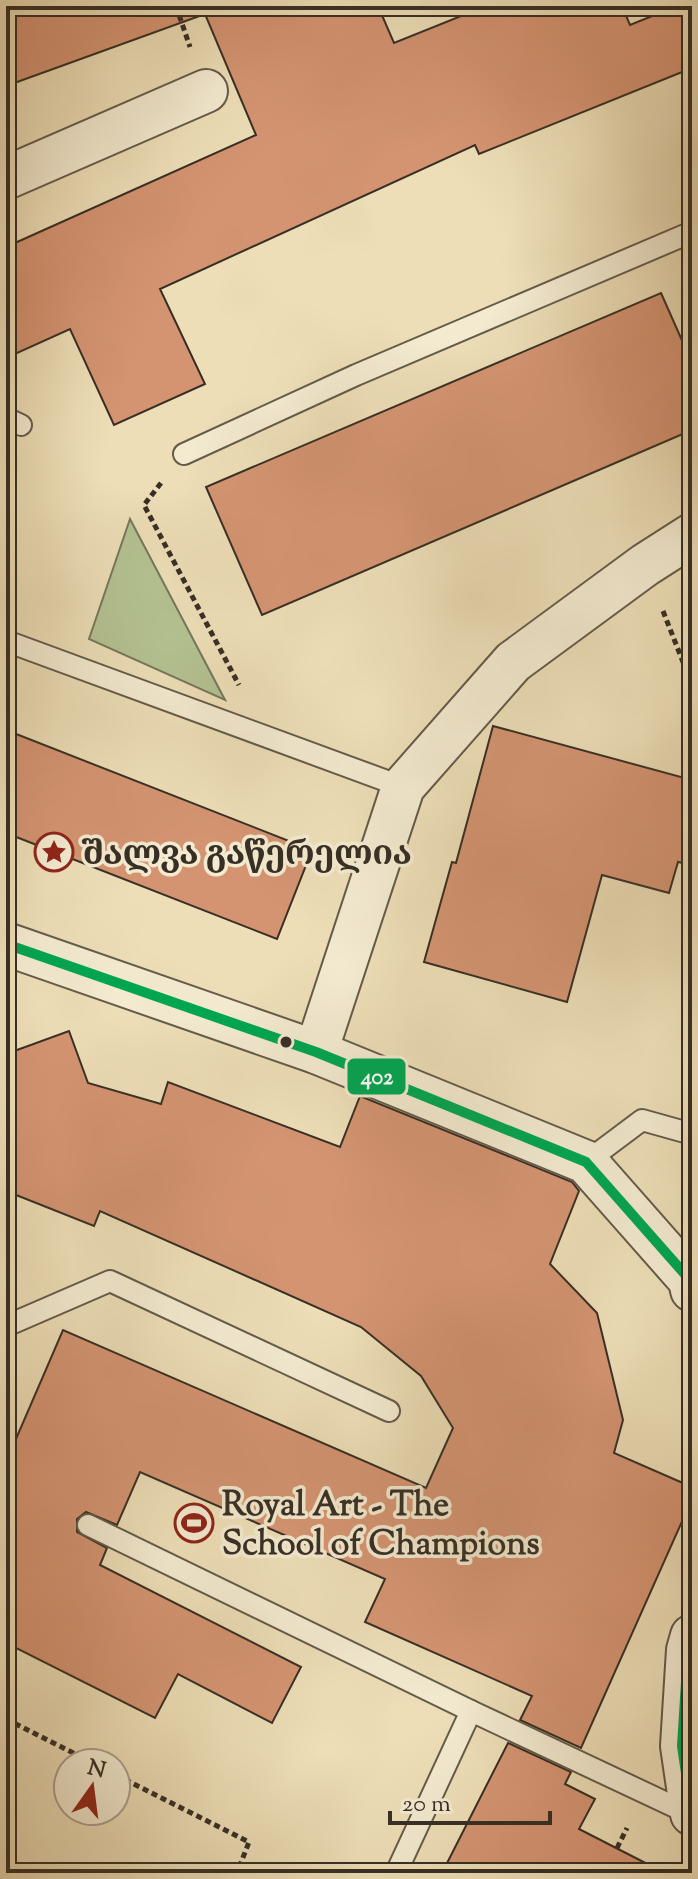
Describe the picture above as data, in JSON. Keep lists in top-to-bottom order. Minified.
{"places":{"place":["შალვა გაწერელია"],"sports":["Royal Art - The School of Champions"]},"lines":["transit line 402"],"scale_bar":"20 m","north":"top"}
